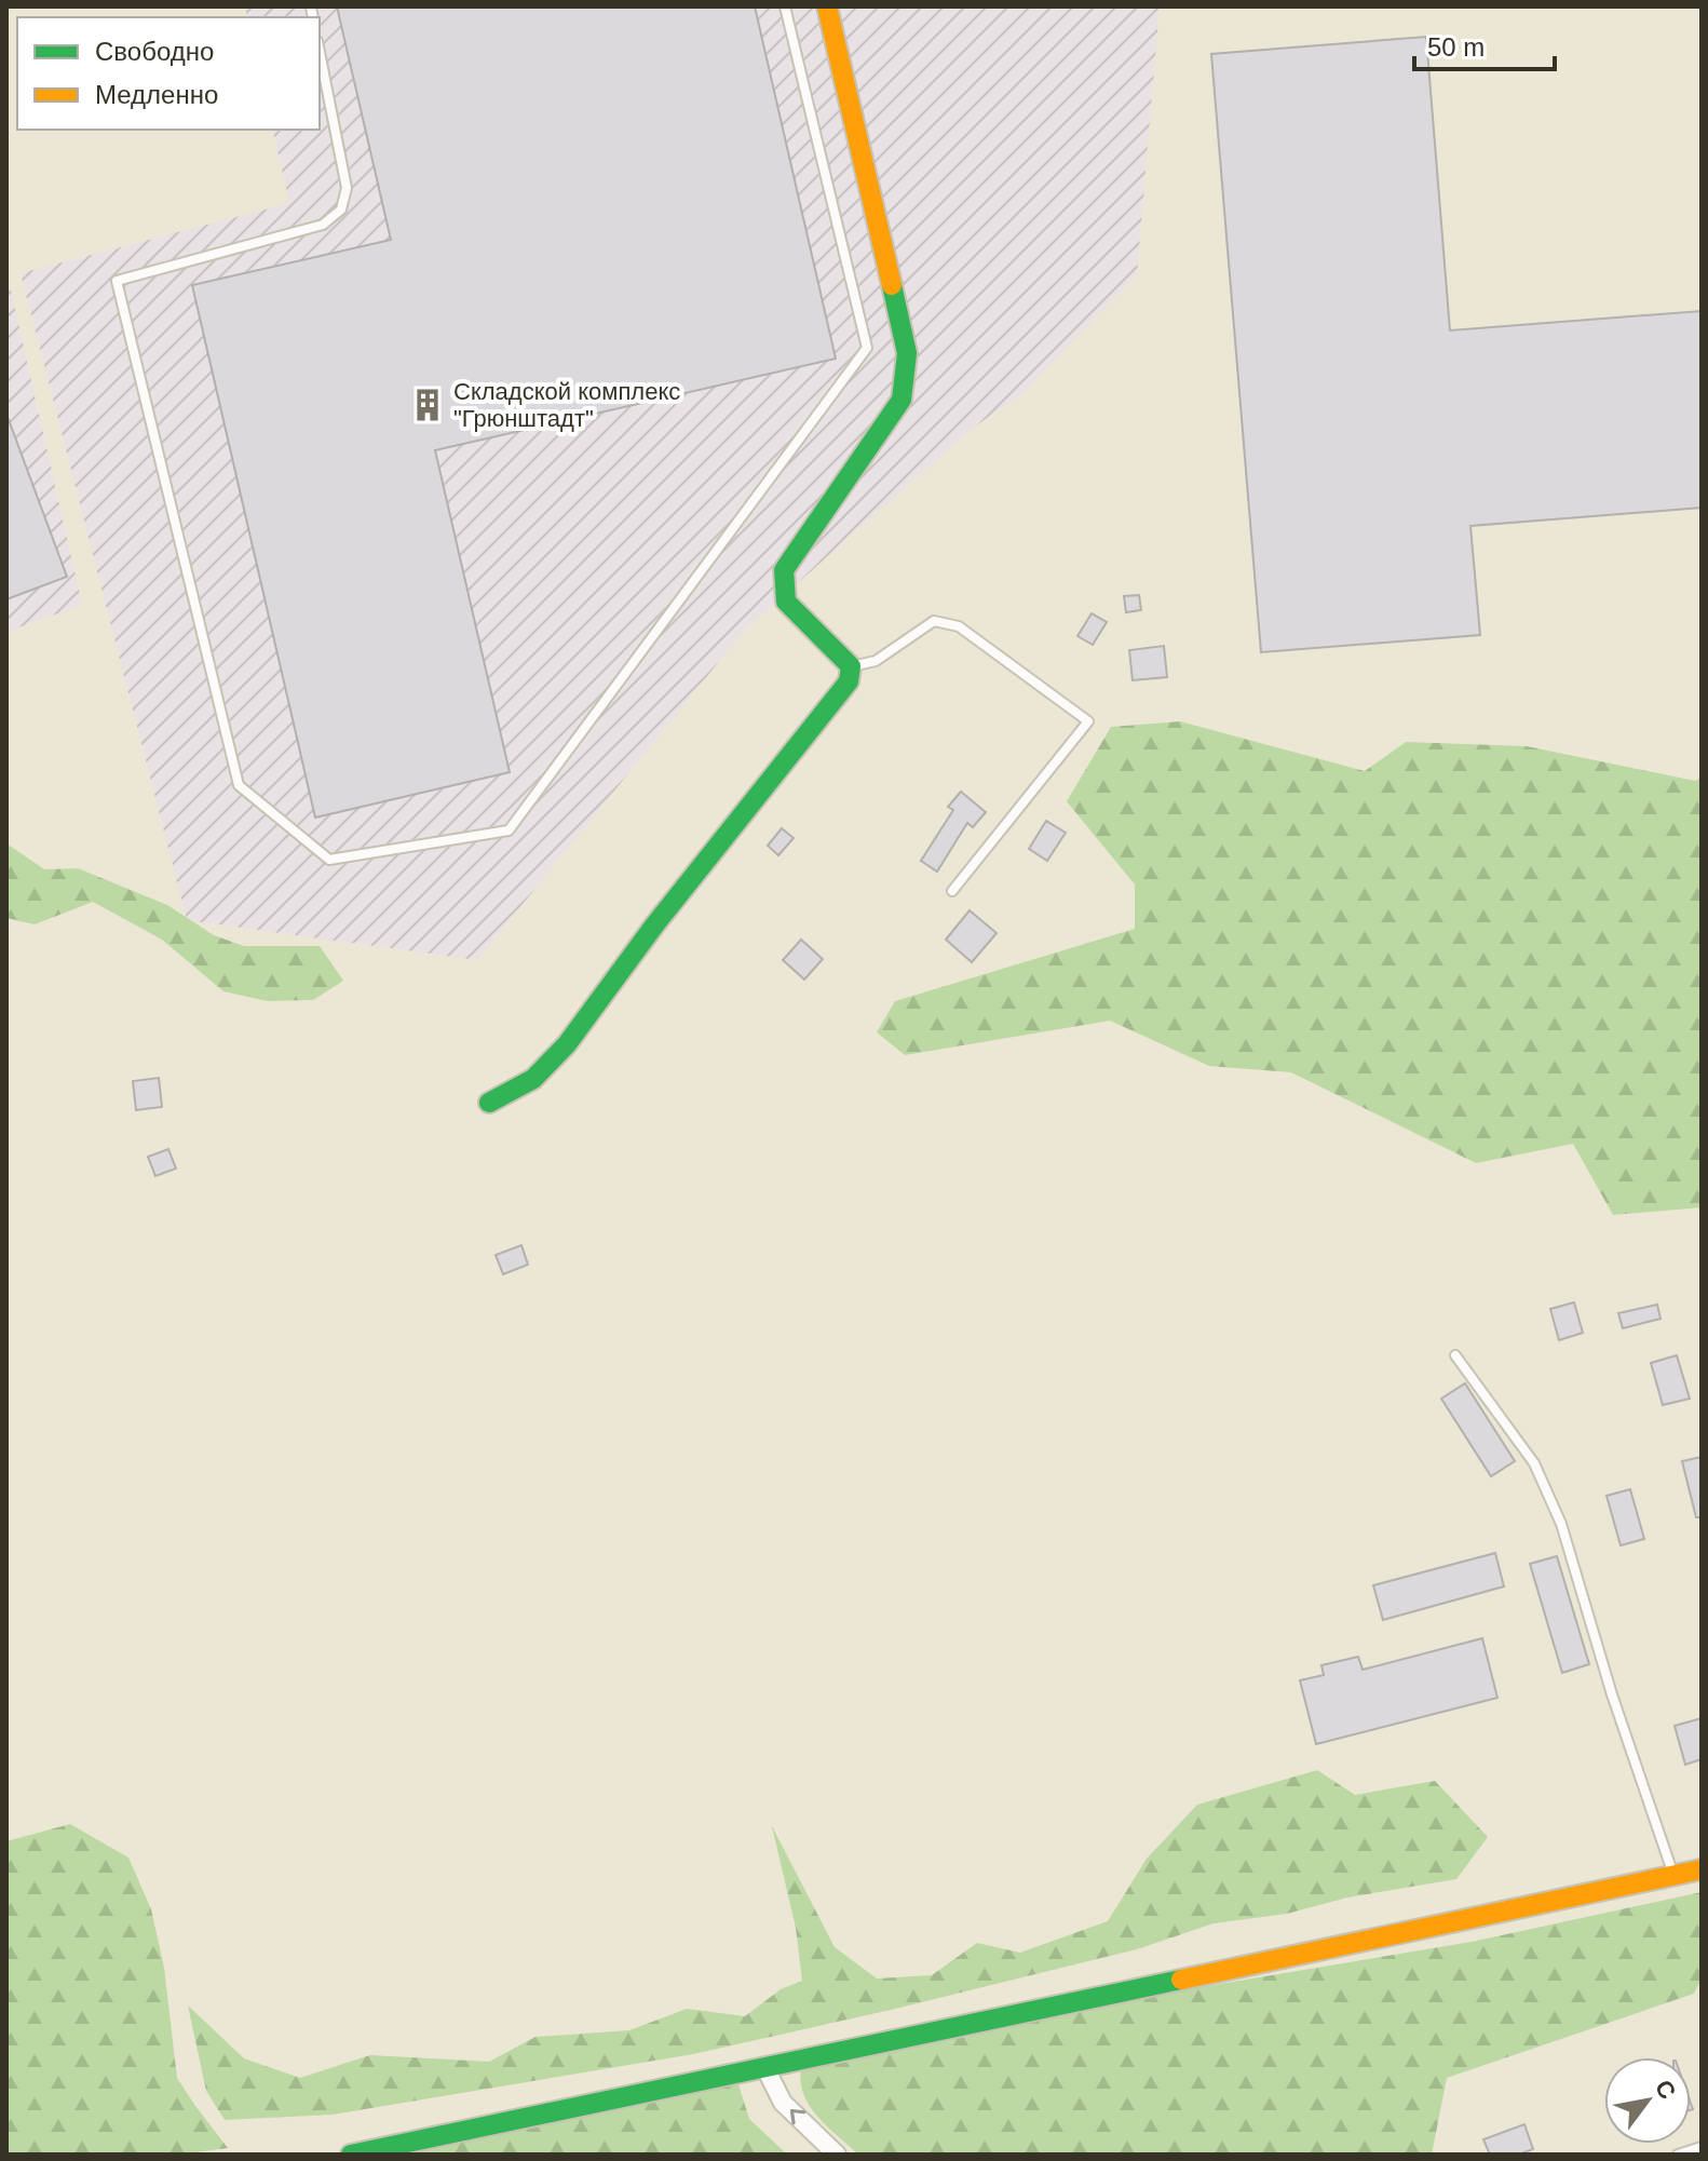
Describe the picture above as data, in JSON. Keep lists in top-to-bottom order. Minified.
{"places":{"building":["Складской комплекс \"Грюнштадт\""]},"legend":["Свободно","Медленно"],"scale_bar":"50 m","north":"top right"}
